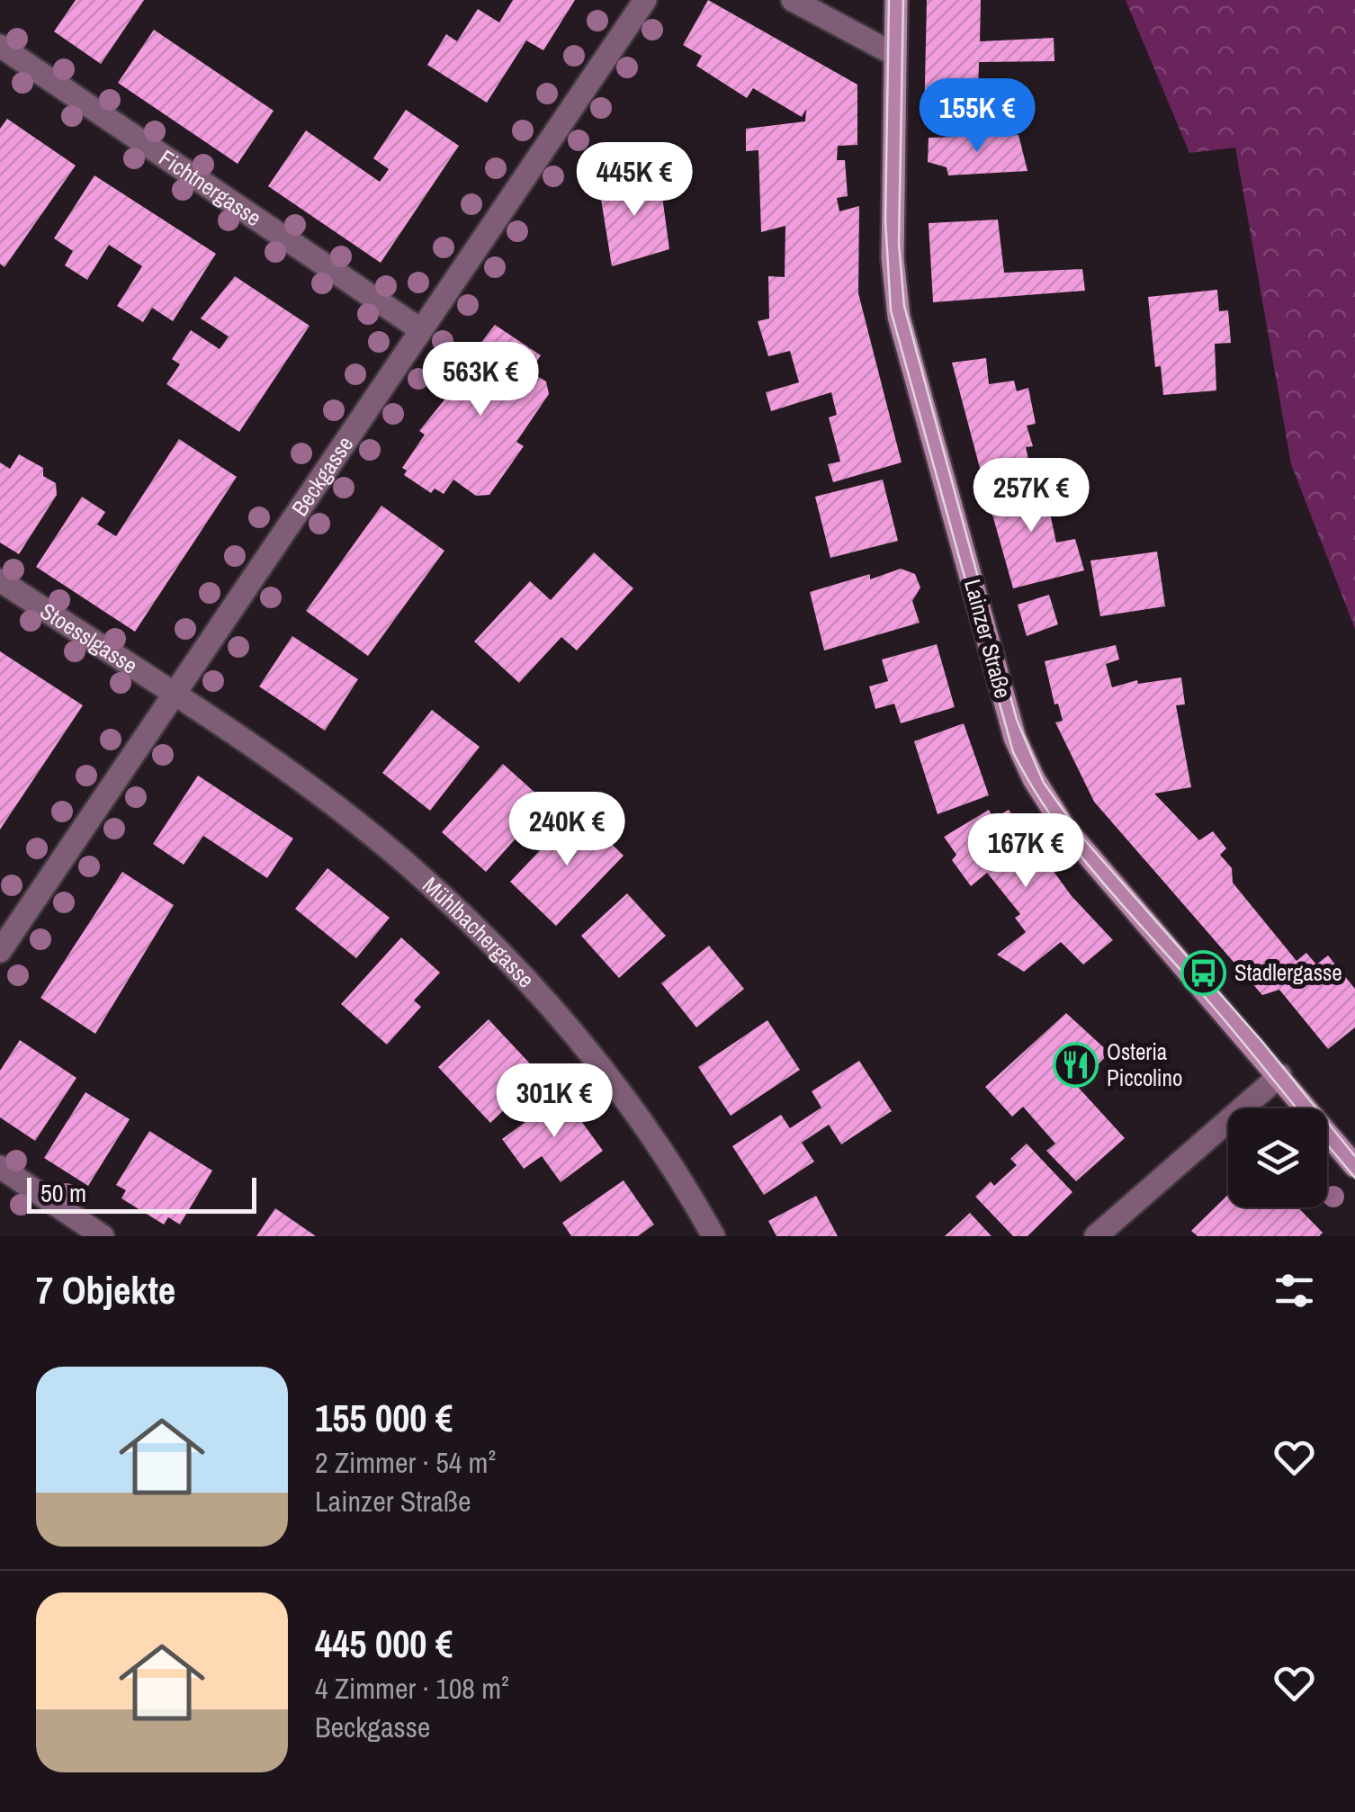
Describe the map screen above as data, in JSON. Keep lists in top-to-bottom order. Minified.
{"streets":{"main road":["Lainzer Straße"],"street":["Fichtnergasse","Beckgasse","Stoesslgasse","Mühlbachergasse"]},"crossings":[["Fichtnergasse","Beckgasse"],["Beckgasse","Stoesslgasse"],["Beckgasse","Mühlbachergasse"],["Stoesslgasse","Mühlbachergasse"]],"places":{"bus stop":["Stadlergasse"],"restaurant":["Osteria Piccolino"]},"scale_bar":"50 m","page":{"price":["155K €","445K €","563K €","257K €","240K €","167K €","301K €"],"scale":"50 m","heading":"7 Objekte","list":[{"name":"155 000 €","note":"2 Zimmer · 54 m² · Lainzer Straße"},{"name":"445 000 €","note":"4 Zimmer · 108 m² · Beckgasse"}]}}
